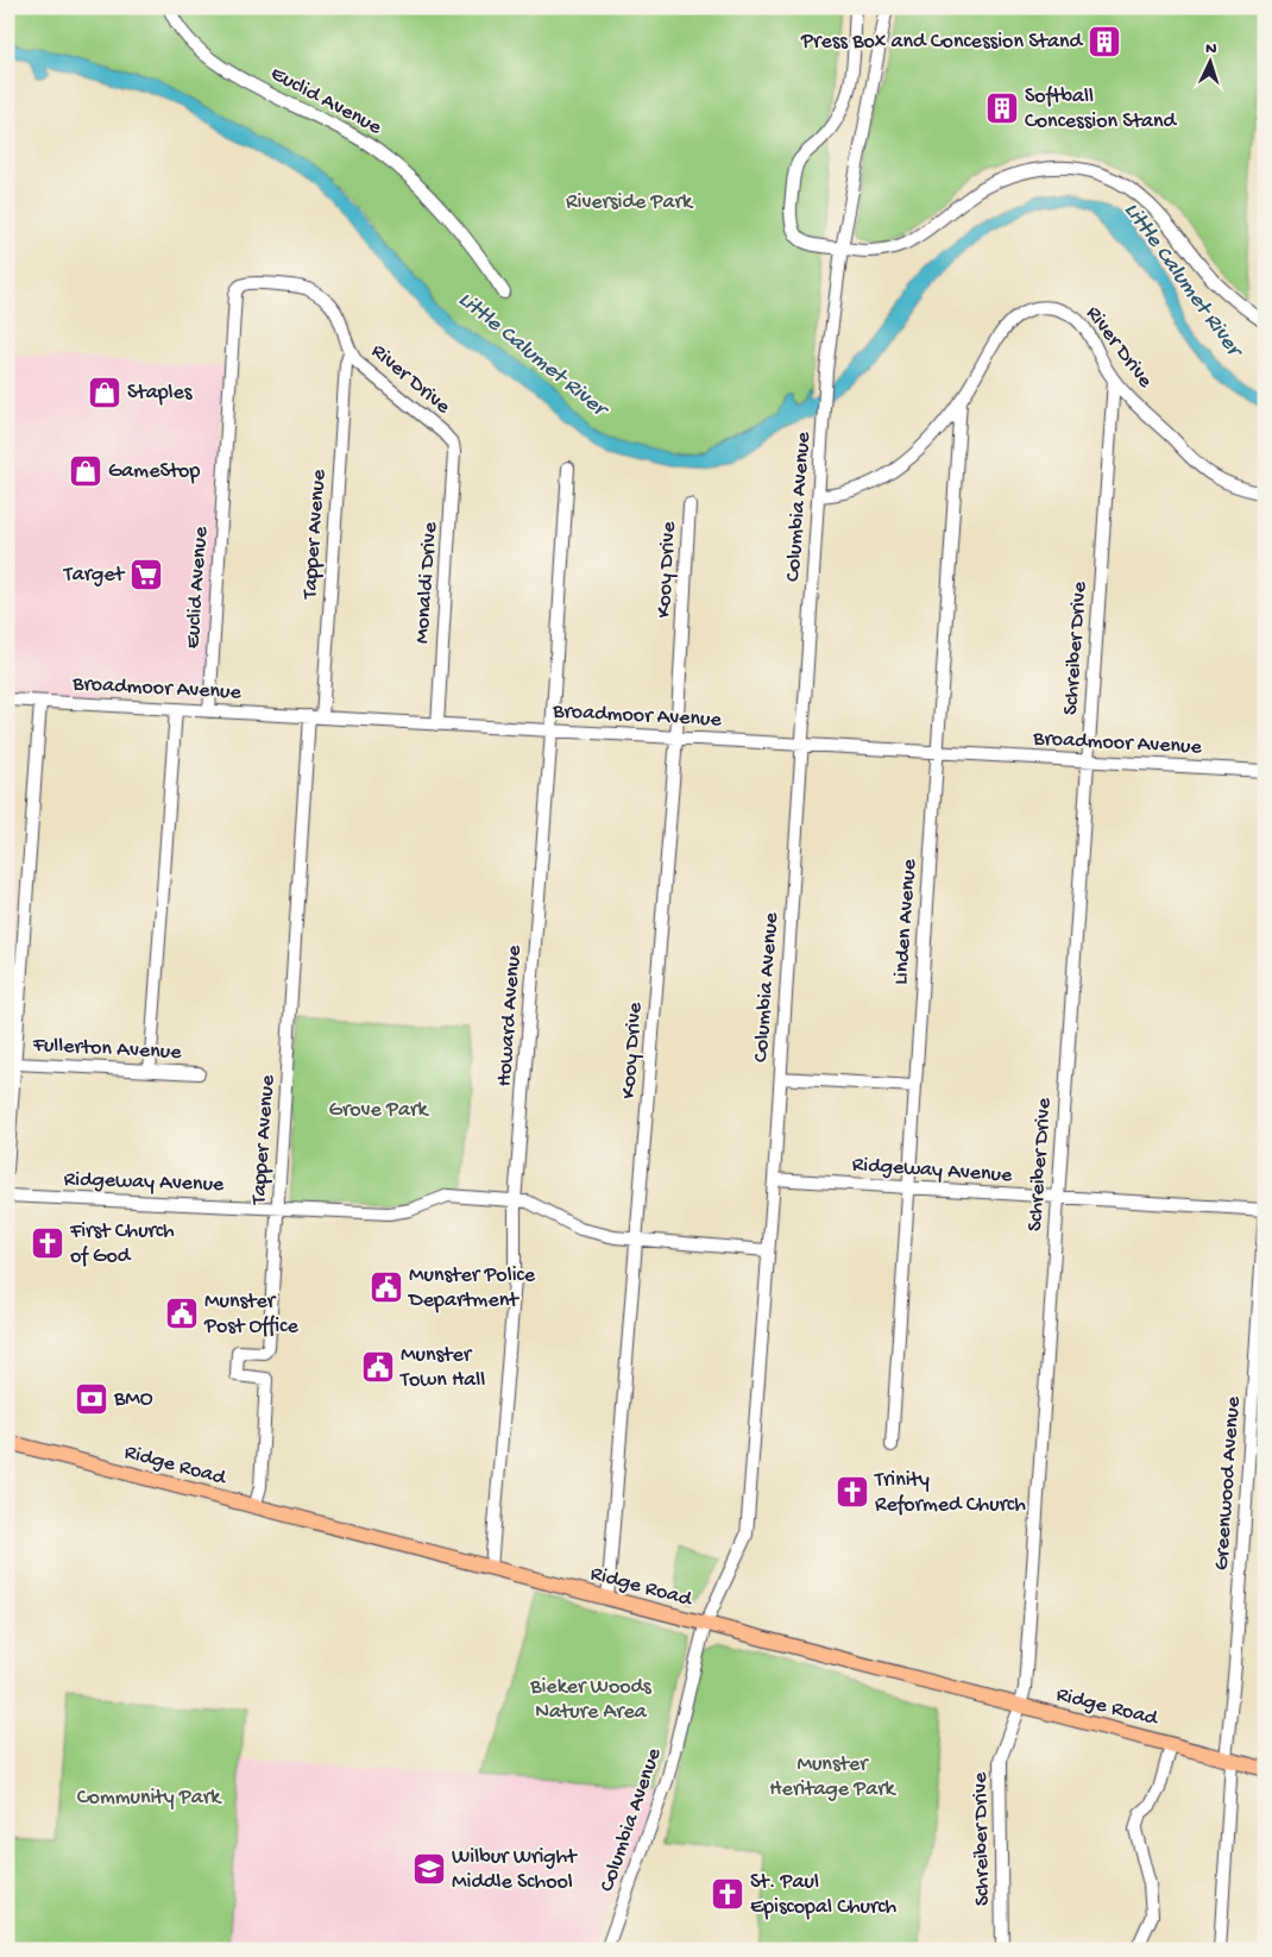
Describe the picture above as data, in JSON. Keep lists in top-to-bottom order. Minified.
{"streets":{"main road":["Ridge Road"],"street":["Euclid Avenue","River Drive","Columbia Avenue","Tapper Avenue","Kooy Drive","Monaldi Drive","Schreiber Drive","Broadmoor Avenue","Linden Avenue","Howard Avenue","Fullerton Avenue","Ridgeway Avenue","Greenwood Avenue"]},"crossings":[["Euclid Avenue","River Drive"],["Euclid Avenue","Broadmoor Avenue"],["River Drive","Columbia Avenue"],["River Drive","Tapper Avenue"],["River Drive","Monaldi Drive"],["River Drive","Schreiber Drive"],["River Drive","Linden Avenue"],["Columbia Avenue","Broadmoor Avenue"],["Columbia Avenue","Ridgeway Avenue"],["Columbia Avenue","Ridge Road"],["Tapper Avenue","Broadmoor Avenue"],["Tapper Avenue","Ridgeway Avenue"],["Tapper Avenue","Ridge Road"],["Kooy Drive","Broadmoor Avenue"],["Kooy Drive","Ridgeway Avenue"],["Kooy Drive","Ridge Road"],["Monaldi Drive","Broadmoor Avenue"],["Schreiber Drive","Broadmoor Avenue"],["Schreiber Drive","Ridgeway Avenue"],["Schreiber Drive","Ridge Road"],["Broadmoor Avenue","Linden Avenue"],["Broadmoor Avenue","Howard Avenue"],["Linden Avenue","Ridgeway Avenue"],["Howard Avenue","Ridgeway Avenue"],["Howard Avenue","Ridge Road"],["Ridgeway Avenue","Greenwood Avenue"],["Ridge Road","Greenwood Avenue"]],"water":["Little Calumet River"],"parks":["Riverside Park","Grove Park","Bieker Woods Nature Area","Munster Heritage Park","Community Park"],"places":{"building":["Press Box and Concession Stand","Softball Concession Stand"],"shop":["Staples","GameStop"],"supermarket":["Target"],"church":["First Church of God","Trinity Reformed Church","St. Paul Episcopal Church"],"public building":["Munster Police Department","Munster Post Office","Munster Town Hall"],"bank":["BMO"],"school or university":["Wilbur Wright Middle School"]},"north":"top"}
